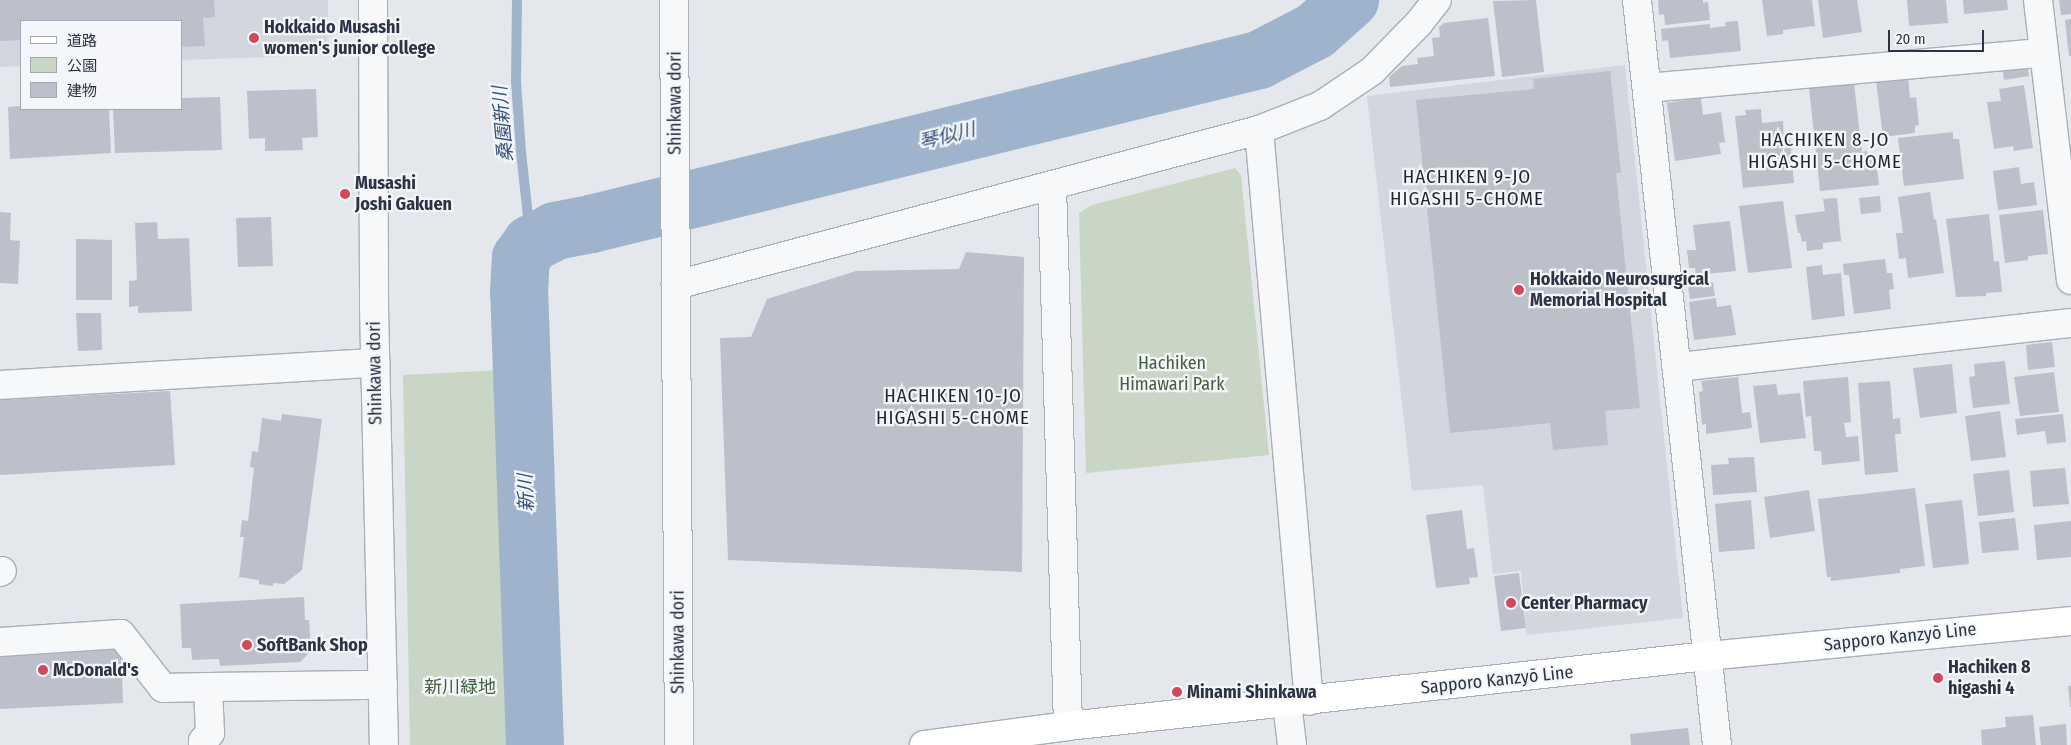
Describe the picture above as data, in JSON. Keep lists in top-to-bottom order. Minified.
{"streets":{"main road":["Sapporo Kanzyō Line"],"street":["Shinkawa dori"]},"districts":["HACHIKEN 8-JO HIGASHI 5-CHOME","HACHIKEN 9-JO HIGASHI 5-CHOME","HACHIKEN 10-JO HIGASHI 5-CHOME"],"water":["桑園新川","琴似川","新川"],"parks":["Hachiken Himawari Park","新川緑地"],"places":["Hokkaido Musashi women's junior college","Musashi Joshi Gakuen","Hokkaido Neurosurgical Memorial Hospital","Center Pharmacy","SoftBank Shop","McDonald's","Hachiken 8 higashi 4","Minami Shinkawa"],"legend":["道路","公園","建物"],"scale_bar":"20 m"}
